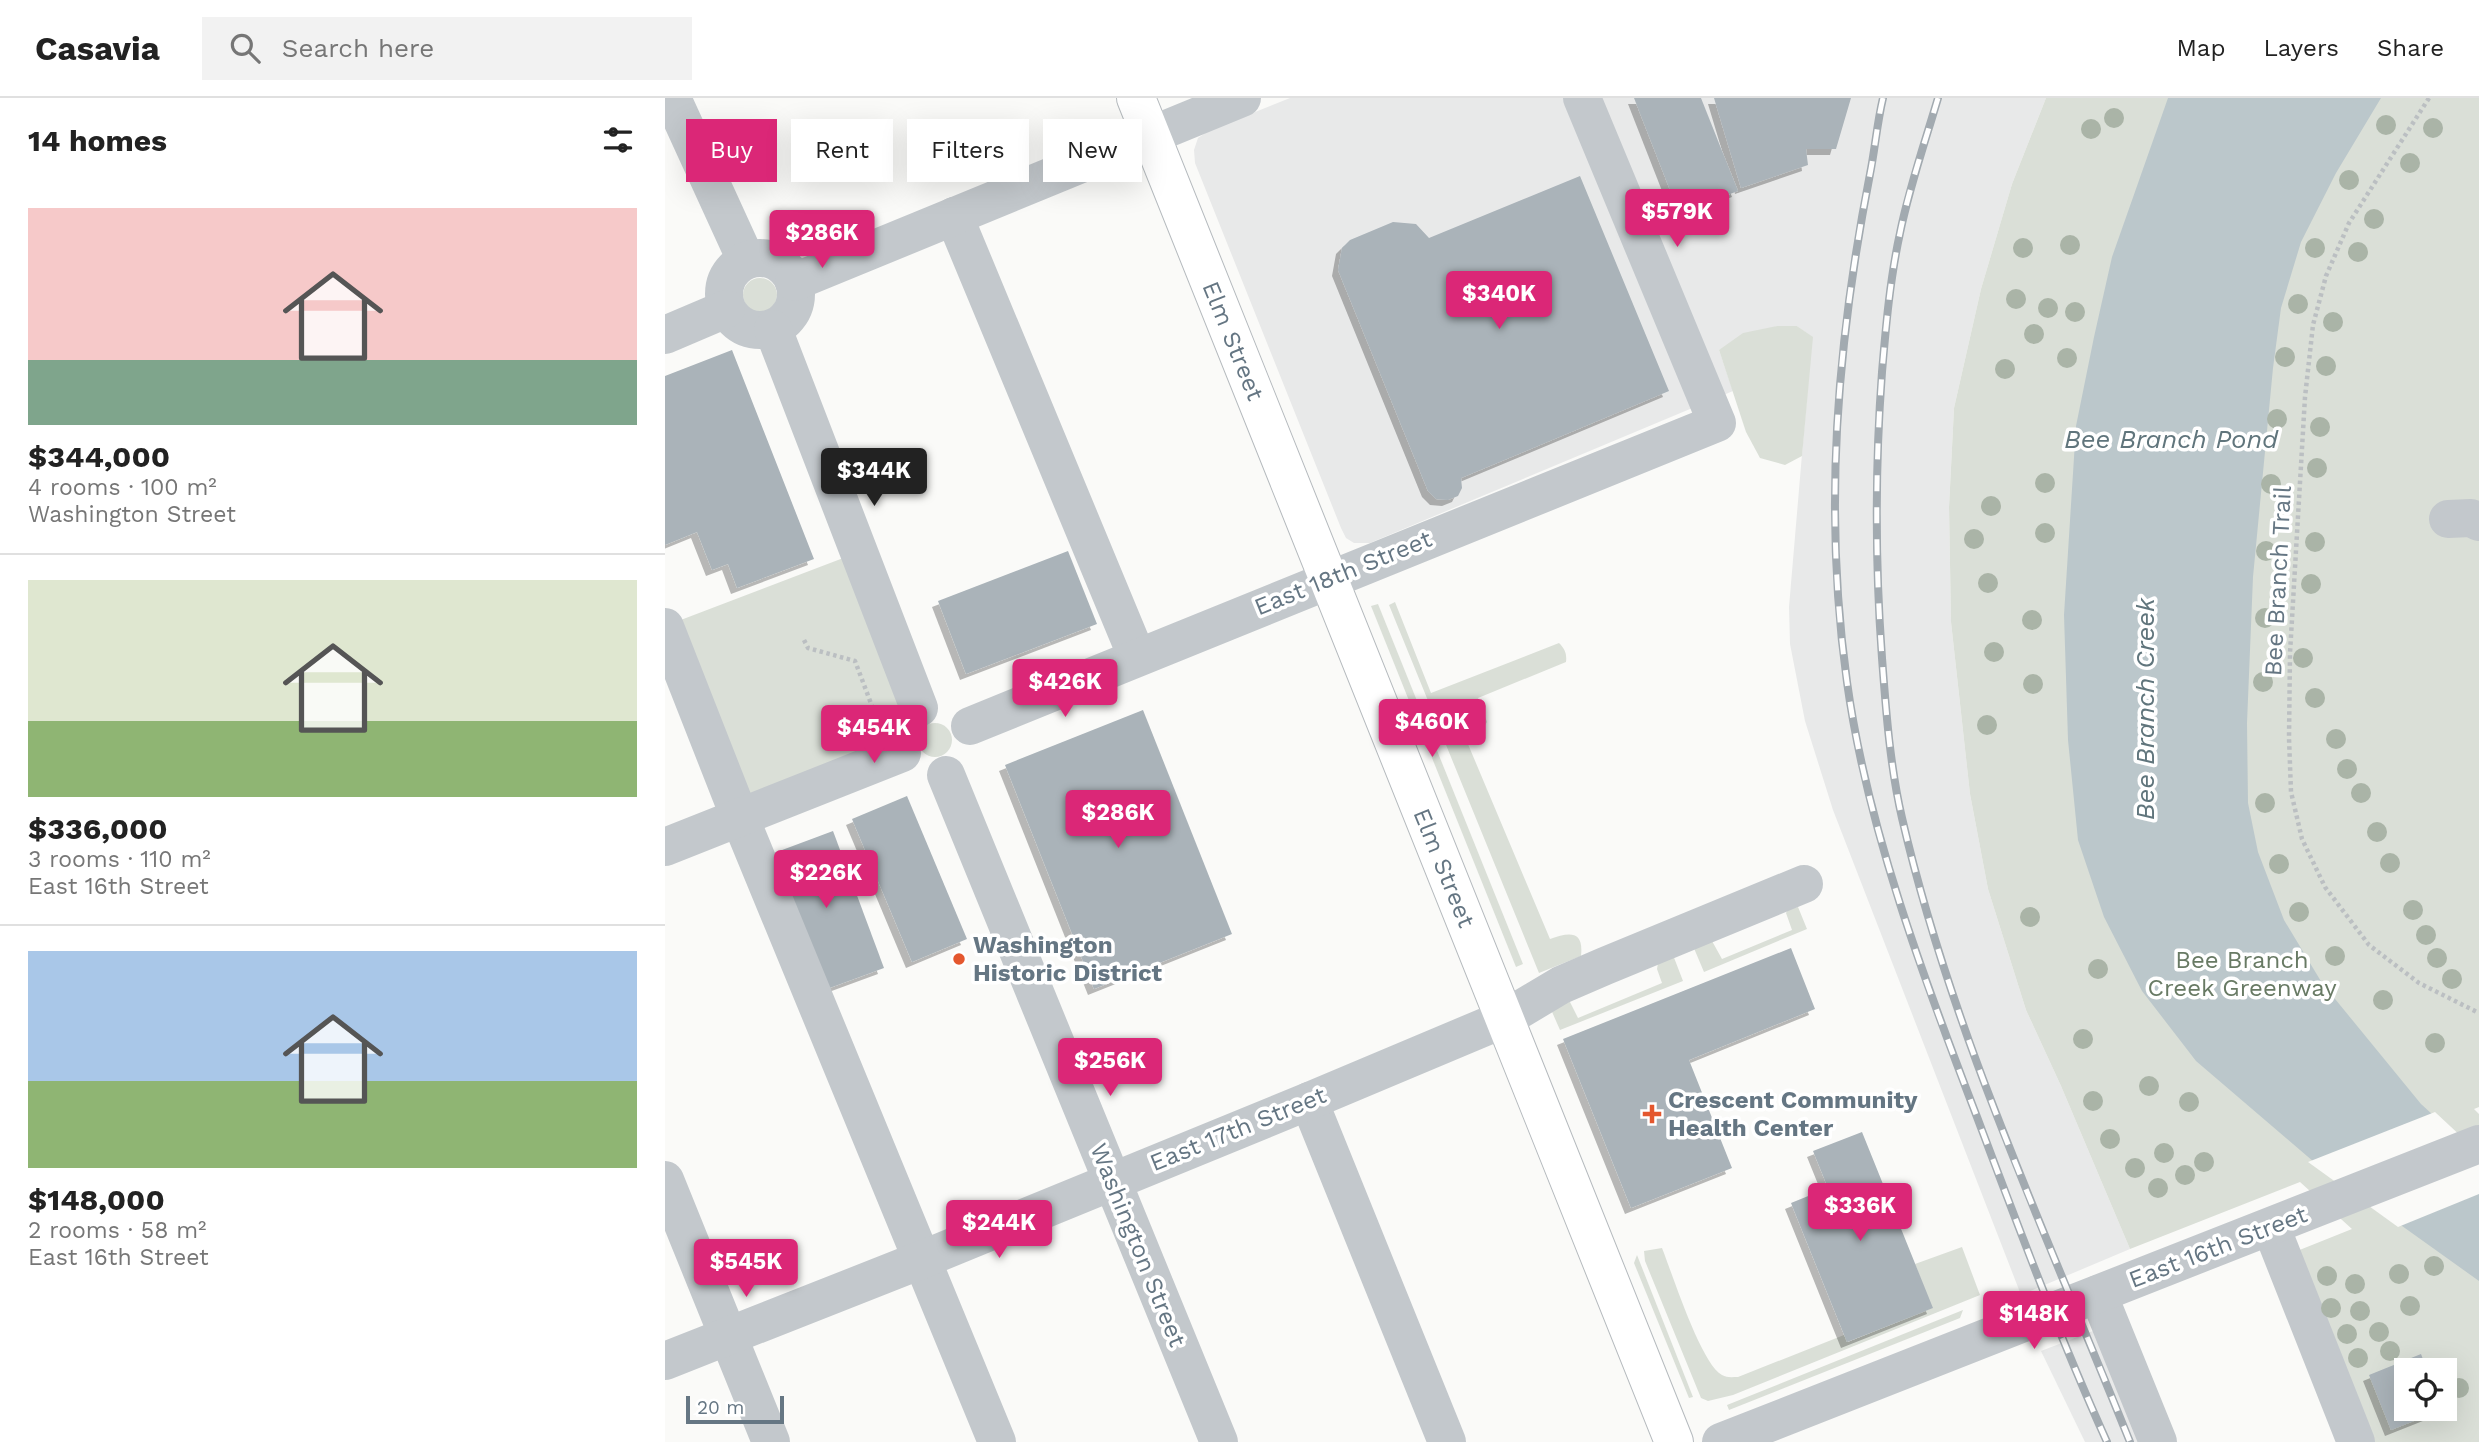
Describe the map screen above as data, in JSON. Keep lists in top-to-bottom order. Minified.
{"streets":{"main road":["Elm Street"],"street":["East 18th Street","East 17th Street","Washington Street","East 16th Street"],"path":["Bee Branch Trail"]},"crossings":[["Elm Street","East 18th Street"],["Elm Street","East 17th Street"],["East 18th Street","Washington Street"],["East 17th Street","Washington Street"]],"water":["Bee Branch Pond","Bee Branch Creek"],"parks":["Bee Branch Creek Greenway"],"places":{"other":["Washington Historic District"],"health":["Crescent Community Health Center"]},"scale_bar":"20 m","page":{"header":"Casavia","search":"Search here","nav":["Map","Layers","Share"],"heading":"14 homes","chip":["Buy","Rent","Filters","New"],"list":[{"name":"$344,000","note":"4 rooms · 100 m² · Washington Street"},{"name":"$336,000","note":"3 rooms · 110 m² · East 16th Street"},{"name":"$148,000","note":"2 rooms · 58 m² · East 16th Street"}],"price":["$579K","$286K","$340K","$344K","$426K","$460K","$454K","$286K","$226K","$256K","$336K","$244K","$545K","$148K"],"scale":"20 m"}}
